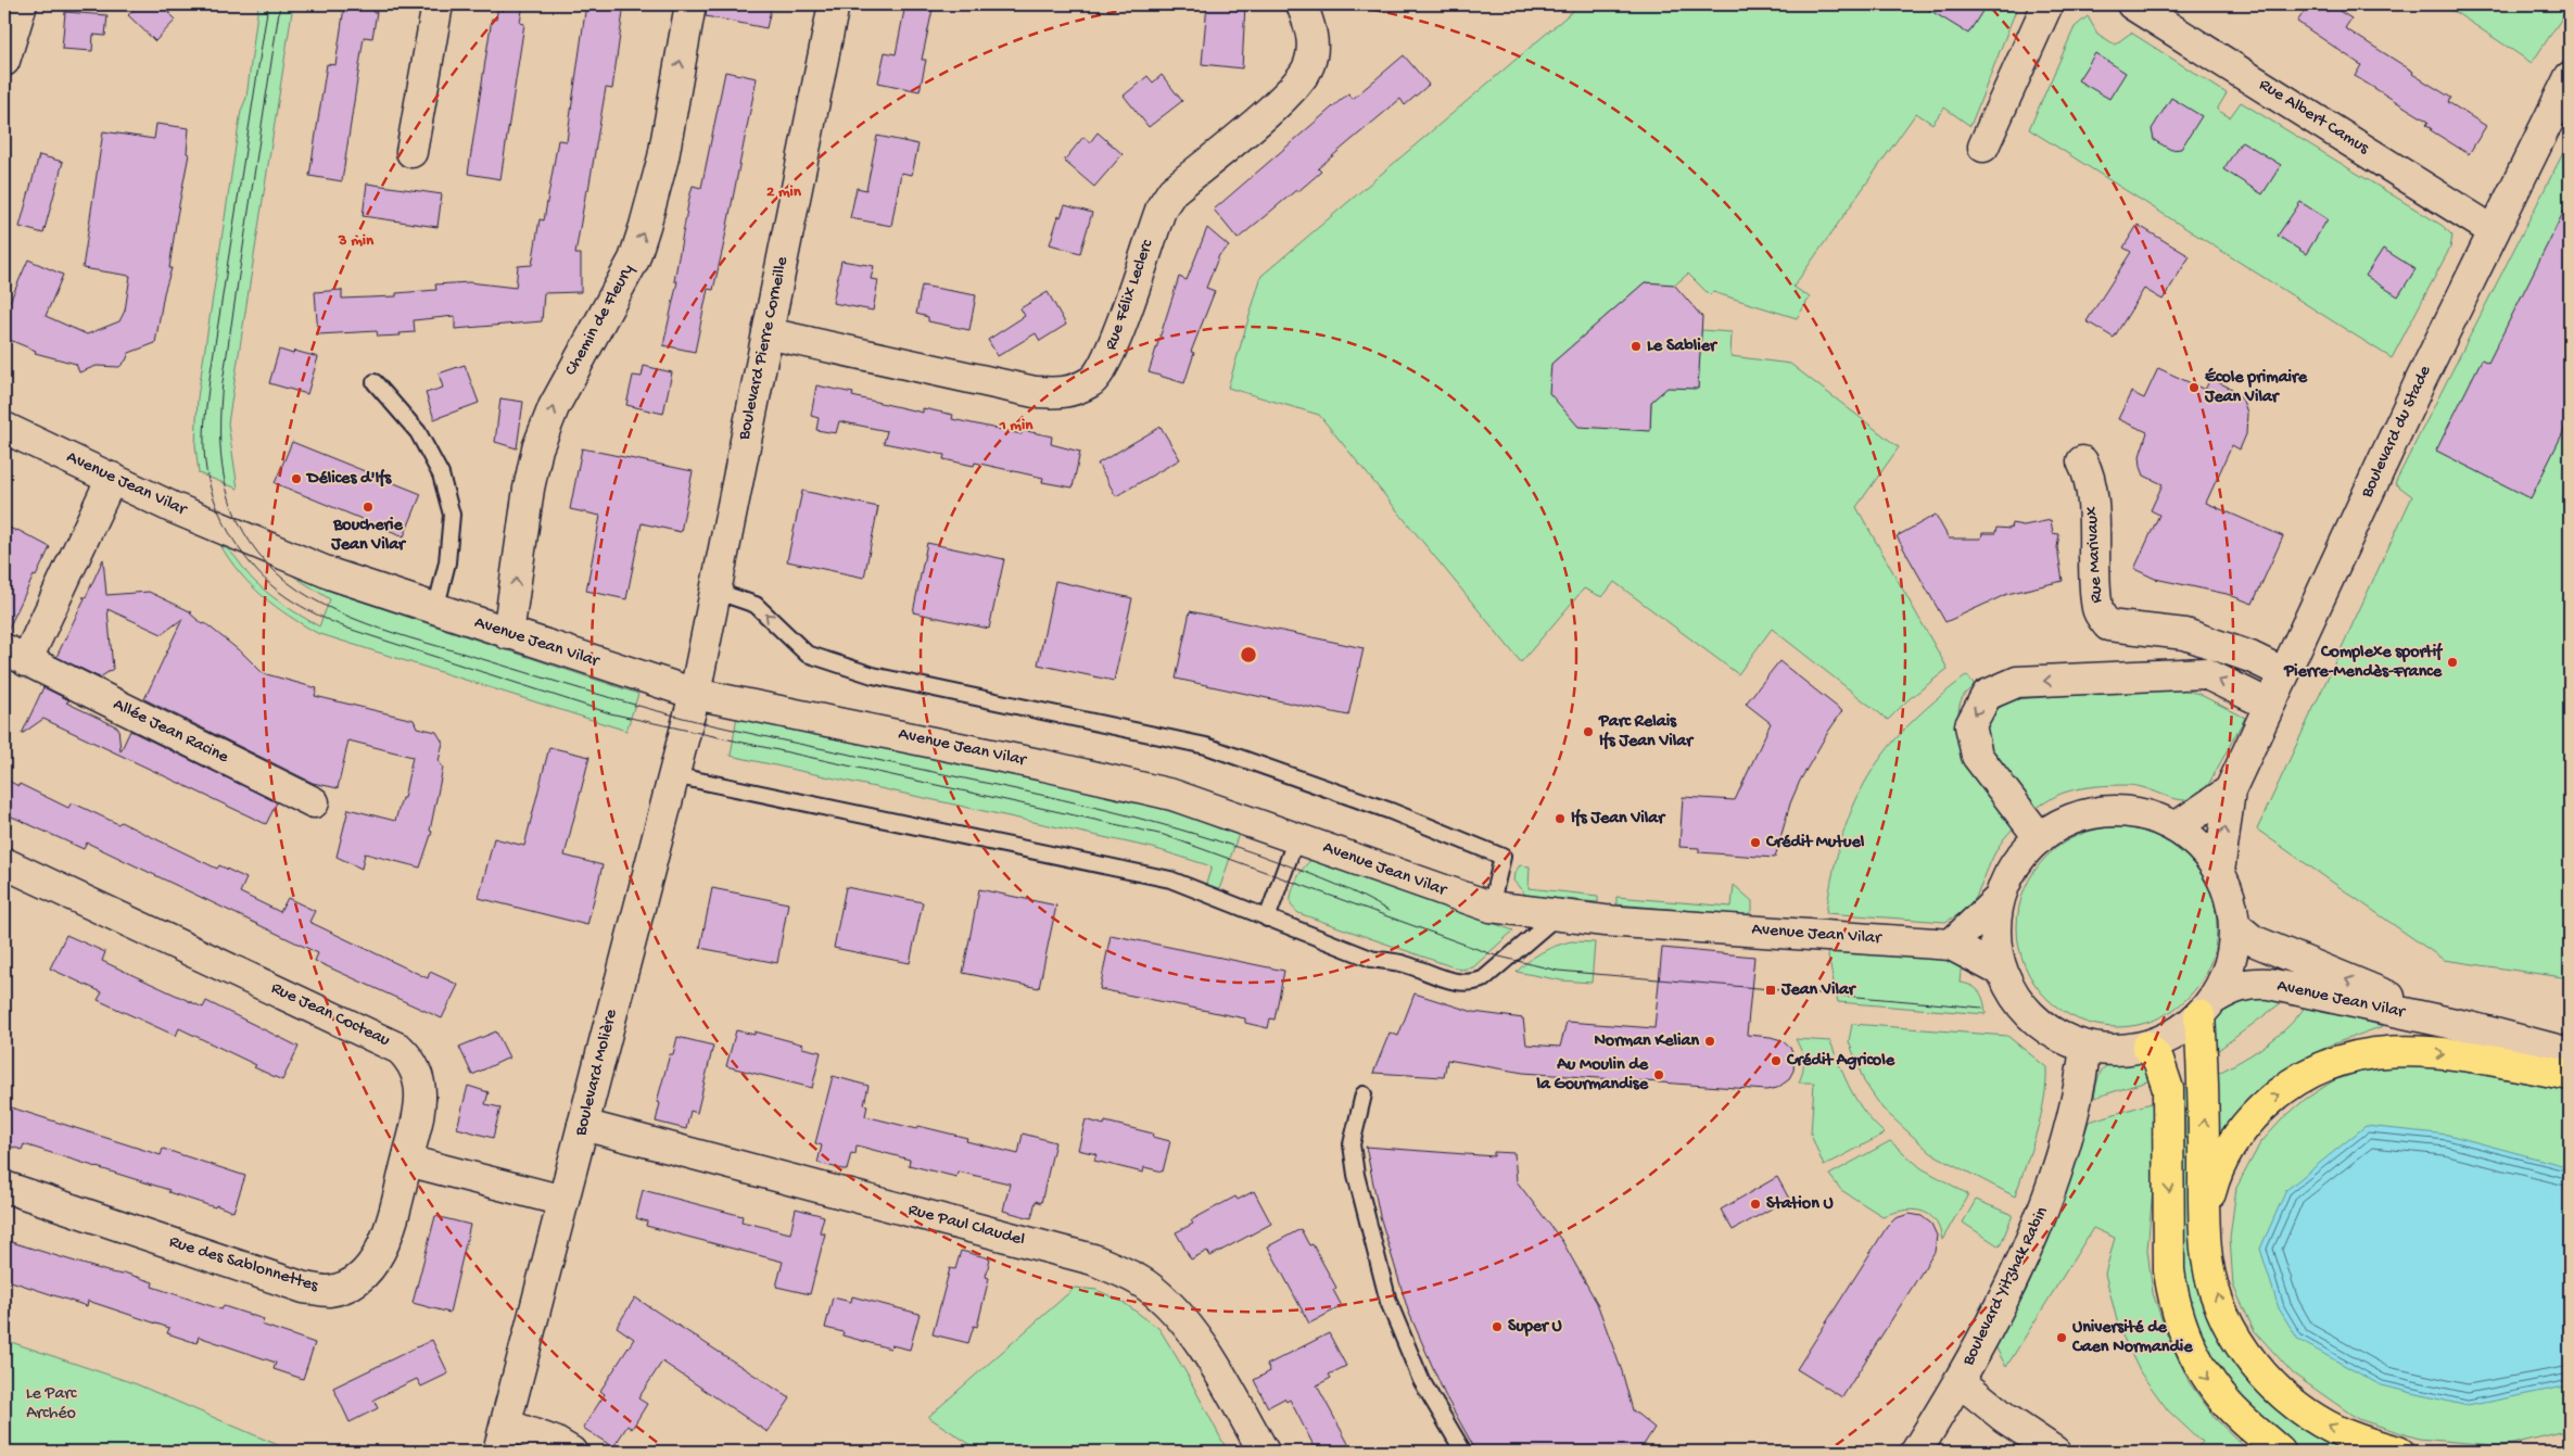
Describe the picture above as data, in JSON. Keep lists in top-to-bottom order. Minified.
{"streets":{"street":["Rue Albert Camus","Rue Félix Leclerc","Chemin de Fleury","Boulevard Pierre Corneille","Boulevard du Stade","Avenue Jean Vilar","Rue Marivaux","Allée Jean Racine","Rue Jean Cocteau","Boulevard Molière","Rue Paul Claudel","Rue des Sablonnettes","Boulevard Yitzhak Rabin"]},"crossings":[["Rue Albert Camus","Boulevard du Stade"],["Rue Félix Leclerc","Boulevard Pierre Corneille"],["Chemin de Fleury","Avenue Jean Vilar"],["Boulevard Pierre Corneille","Avenue Jean Vilar"],["Boulevard Pierre Corneille","Boulevard Molière"],["Boulevard du Stade","Rue Marivaux"],["Avenue Jean Vilar","Allée Jean Racine"],["Avenue Jean Vilar","Boulevard Molière"],["Avenue Jean Vilar","Boulevard Yitzhak Rabin"],["Rue Jean Cocteau","Rue des Sablonnettes"],["Boulevard Molière","Rue Paul Claudel"]],"one_way":["Chemin de Fleury"],"parks":["Le Parc Archéo"],"places":{"other":["Le Sablier","École primaire Jean Vilar","Délices d'Ifs","Boucherie Jean Vilar","Complexe sportif Pierre-Mendès-France","Parc Relais Ifs Jean Vilar","Ifs Jean Vilar","Crédit Mutuel","Norman Kelian","Crédit Agricole","Au Moulin de la Gourmandise","Station U","Super U","Université de Caen Normandie"],"transit":["Jean Vilar"]},"rings":["2 min","3 min","1 min"]}
